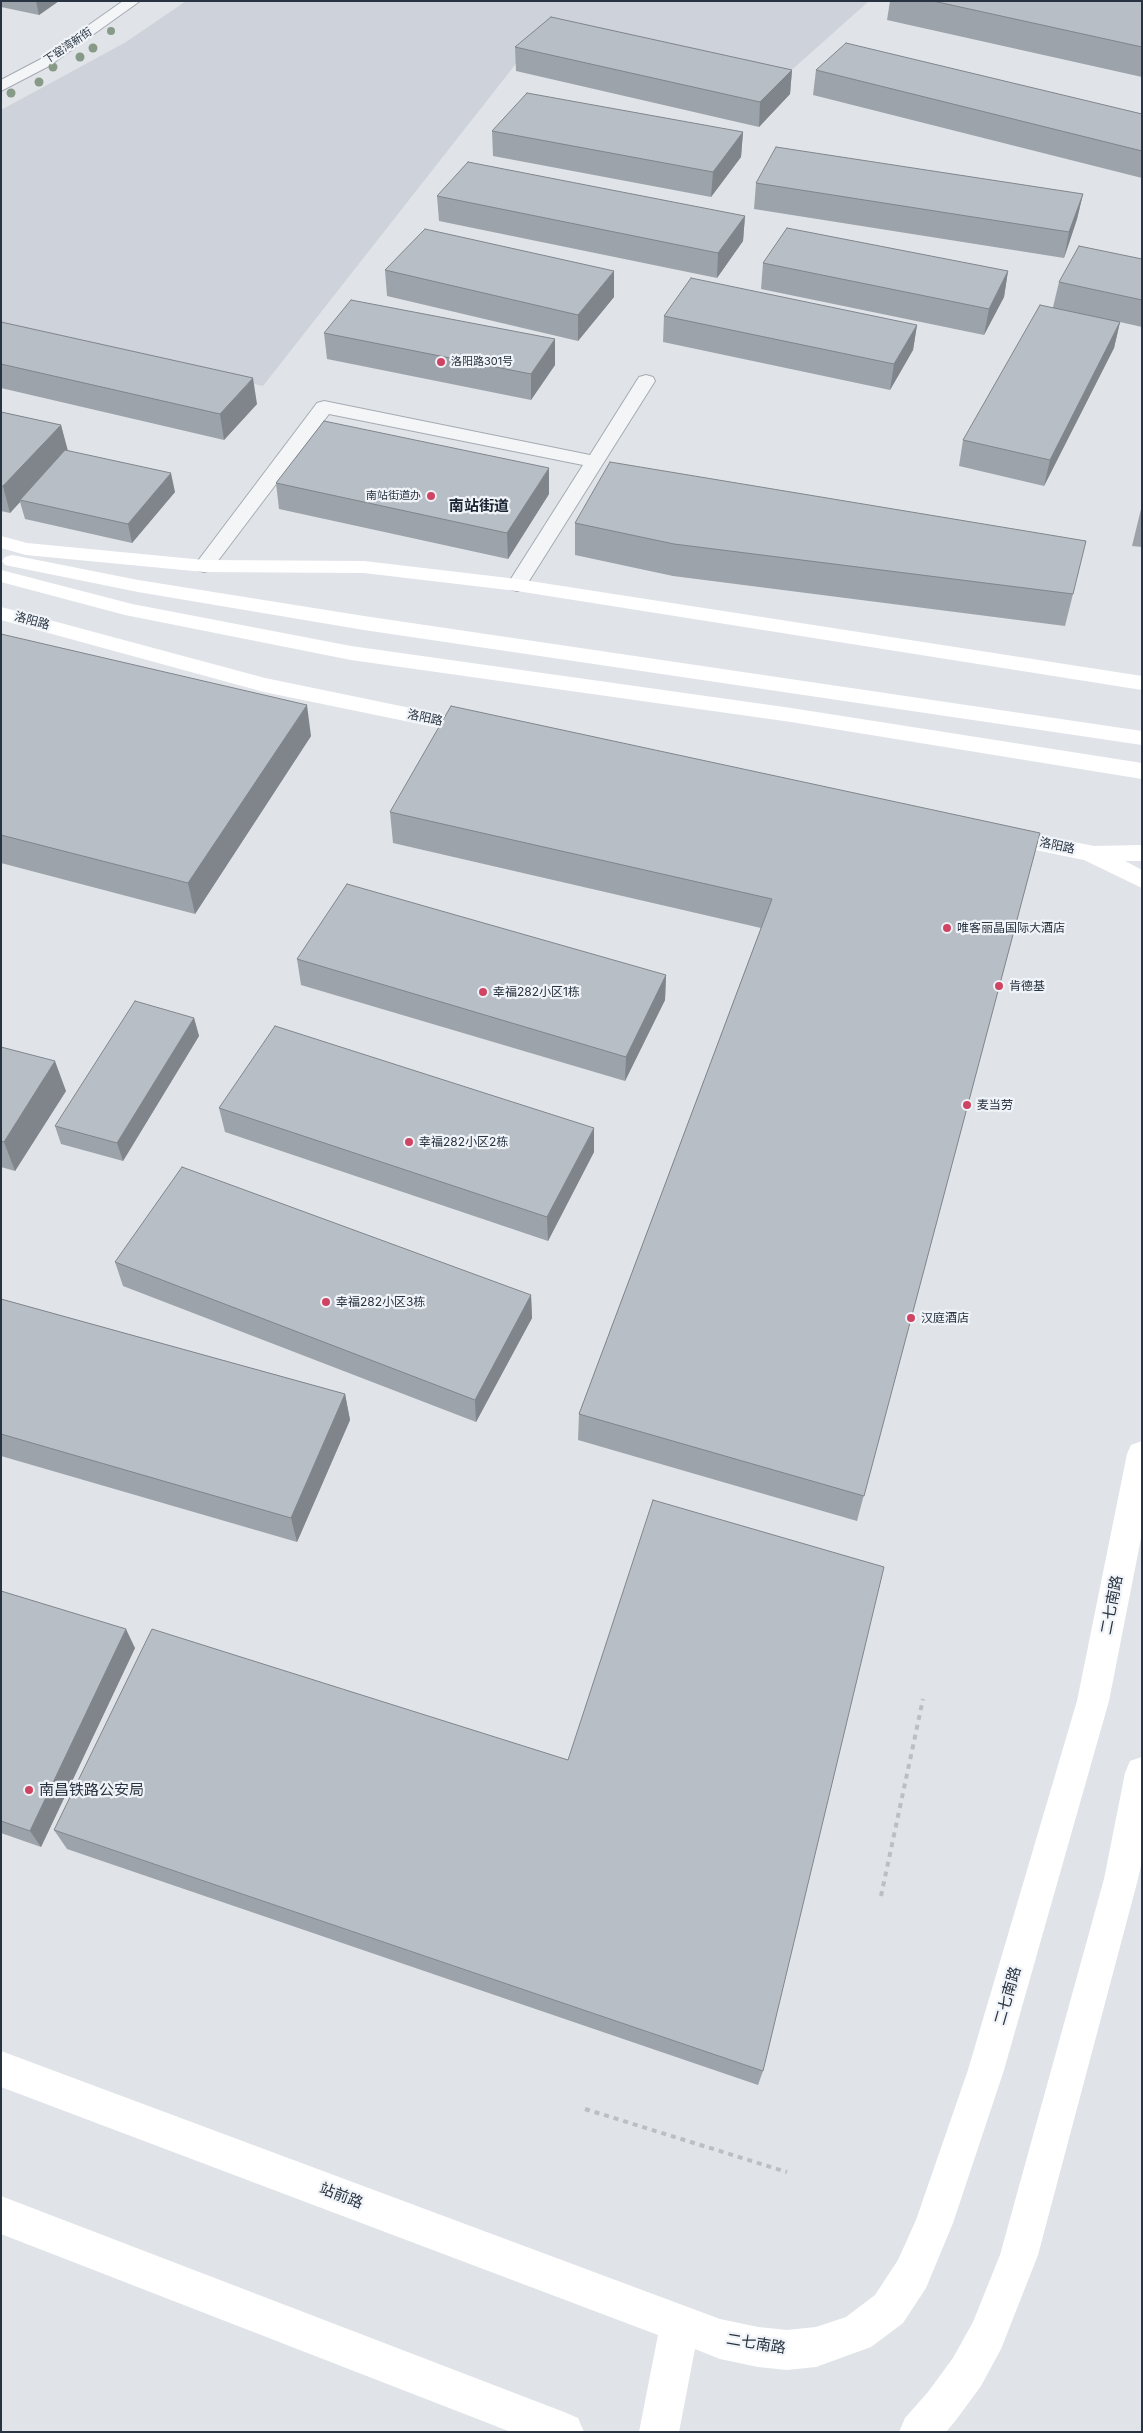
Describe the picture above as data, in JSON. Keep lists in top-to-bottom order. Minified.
{"streets":{"main road":["洛阳路","二七南路","站前路"],"street":["下窑湾新街"]},"crossings":[["二七南路","站前路"]],"districts":["南站街道"],"places":["洛阳路301号","南站街道办","唯客丽晶国际大酒店","肯德基","幸福282小区1栋","麦当劳","幸福282小区2栋","幸福282小区3栋","汉庭酒店","南昌铁路公安局"]}
